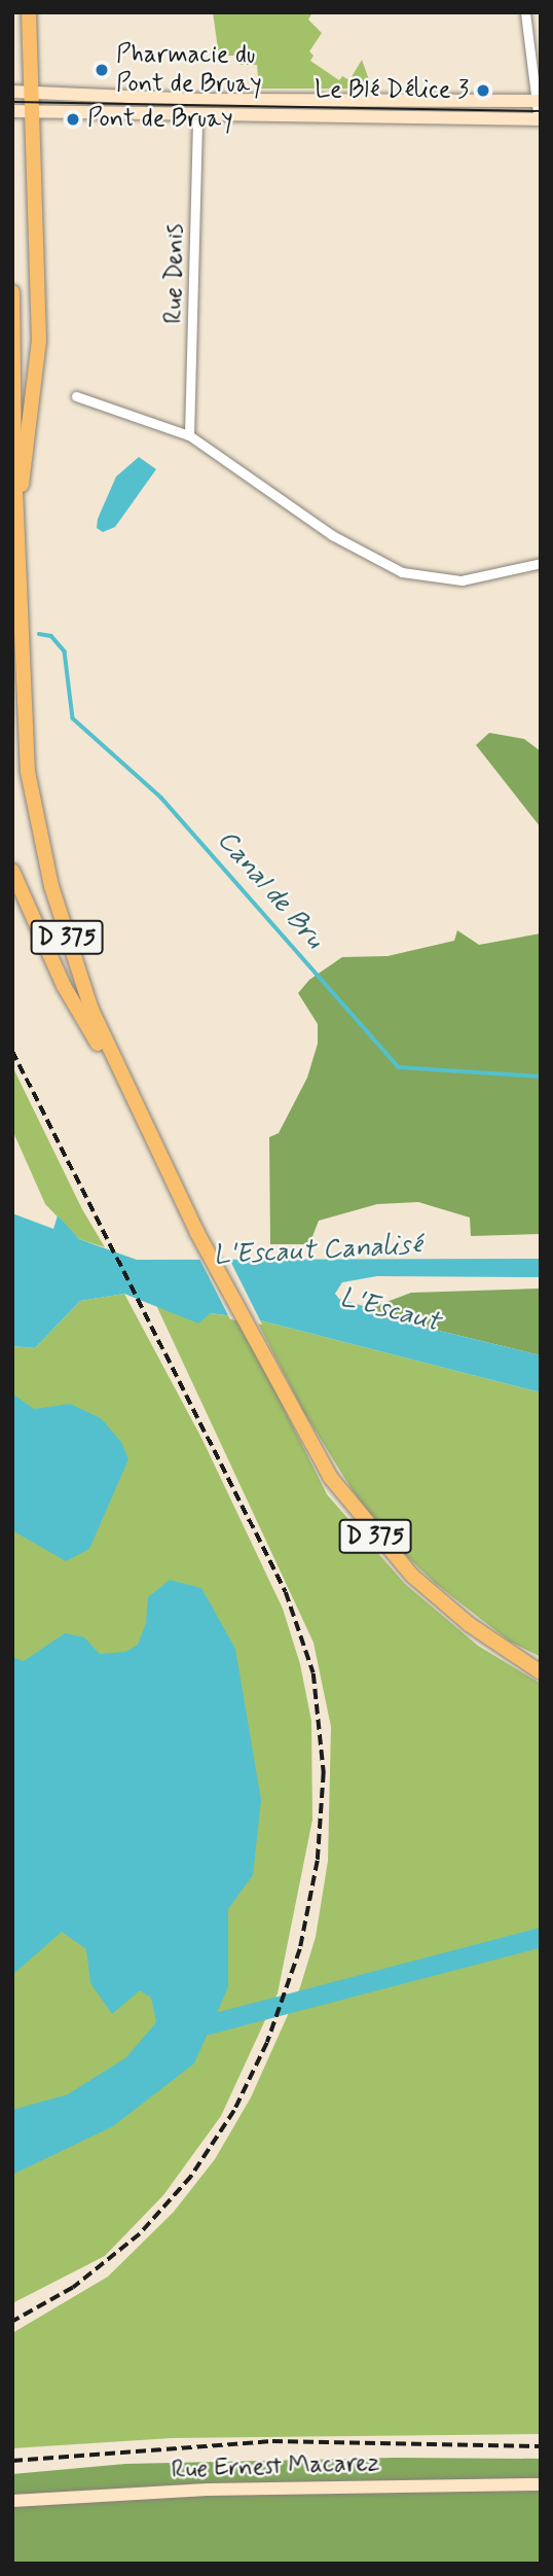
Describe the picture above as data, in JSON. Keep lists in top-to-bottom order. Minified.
{"streets":{"main road":["D 375","Rue Ernest Macarez"],"street":["Rue Denis"]},"water":["Canal de Bru","L'Escaut Canalisé","L'Escaut"],"places":["Pharmacie du Pont de Bruay","Le Blé Délice 3","Pont de Bruay"]}
